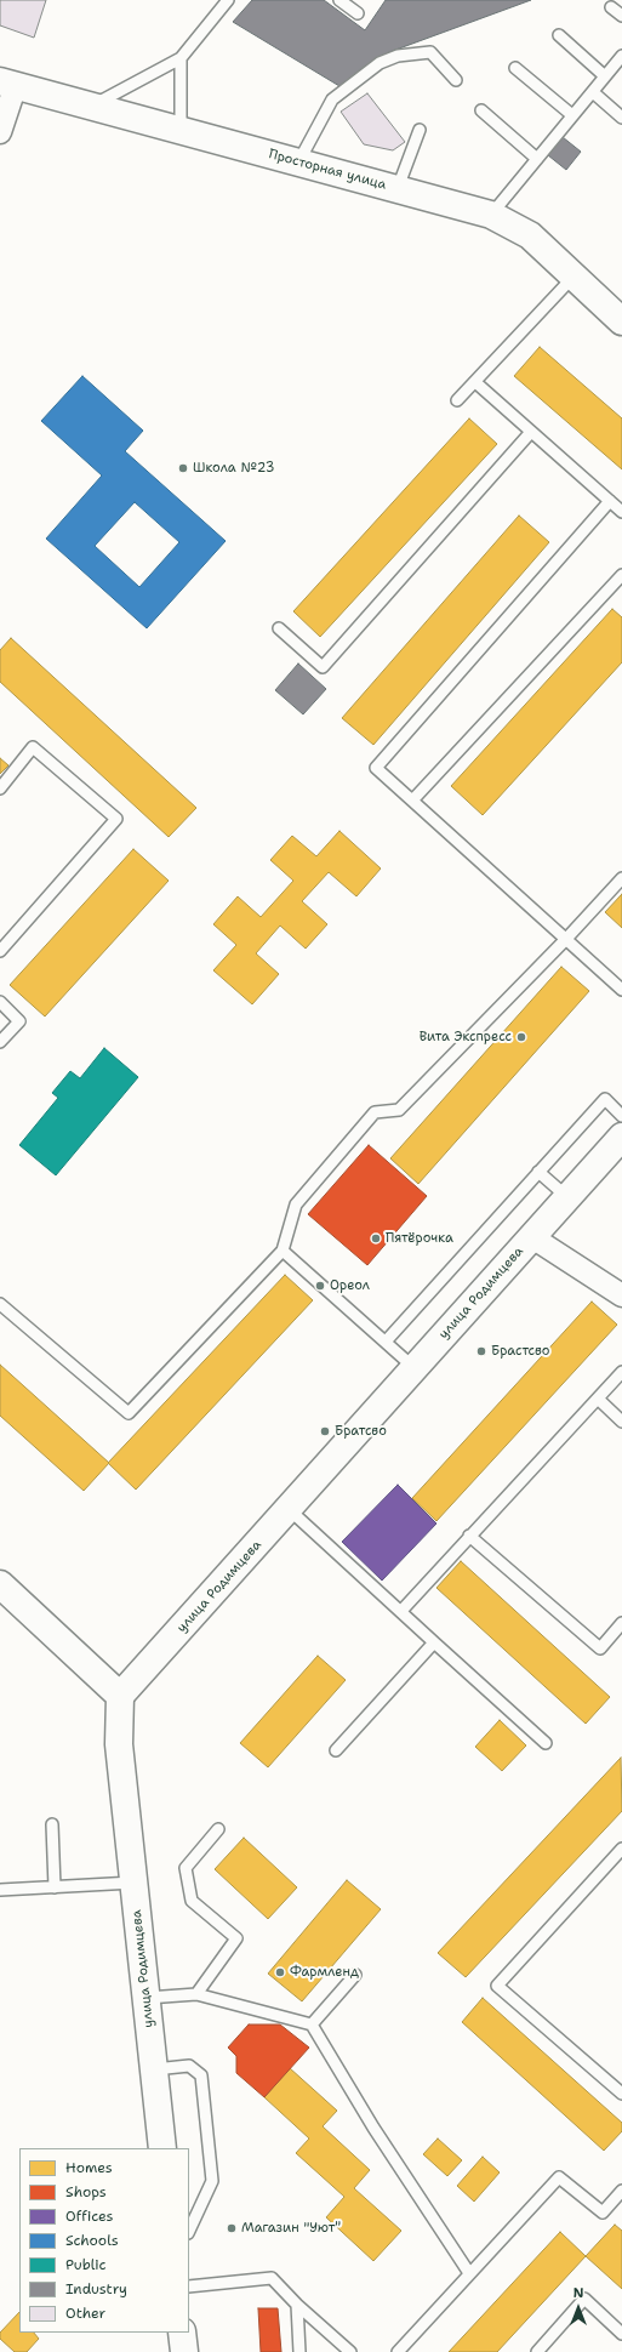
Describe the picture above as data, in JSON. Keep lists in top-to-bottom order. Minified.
{"streets":{"street":["Просторная улица","улица Родимцева"]},"places":["Школа №23","Вита Экспресс","Пятёрочка","Ореол","Брастсво","Братсво","Фармленд","Магазин \"Уют\""],"legend":["Homes","Shops","Offices","Schools","Public","Industry","Other"],"north":"top"}
